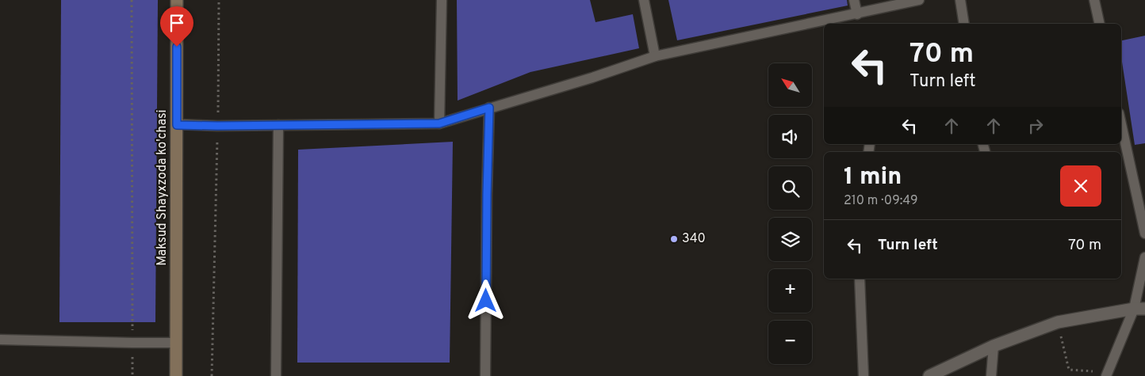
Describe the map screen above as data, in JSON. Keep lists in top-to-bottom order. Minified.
{"streets":{"street":["Maksud Shayxzoda ko'chasi"]},"places":["340"],"north":"top left","page":{"turn":["70 m","Turn left"],"map_buttons":["+","−"],"heading":["1 min","210 m · 09:49"],"list":[{"name":"Turn left","value":"70 m"}]}}
